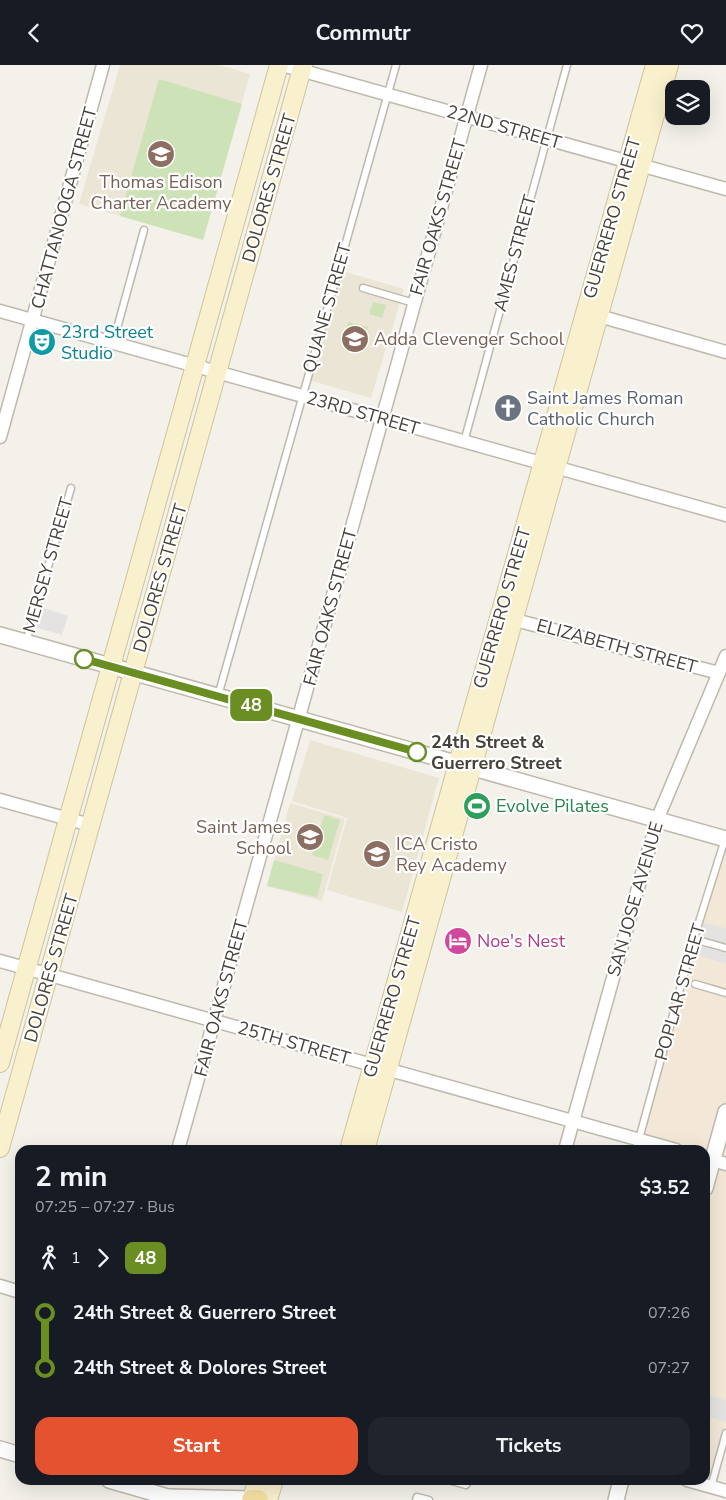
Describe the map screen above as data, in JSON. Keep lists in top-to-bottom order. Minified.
{"streets":{"main road":["DOLORES STREET","GUERRERO STREET"],"street":["22ND STREET","CHATTANOOGA STREET","FAIR OAKS STREET","23RD STREET","ELIZABETH STREET","SAN JOSE AVENUE","25TH STREET"],"lane":["AMES STREET","QUANE STREET","MERSEY STREET","POPLAR STREET"]},"crossings":[["22ND STREET","DOLORES STREET"],["22ND STREET","FAIR OAKS STREET"],["22ND STREET","GUERRERO STREET"],["22ND STREET","AMES STREET"],["22ND STREET","QUANE STREET"],["DOLORES STREET","23RD STREET"],["DOLORES STREET","25TH STREET"],["CHATTANOOGA STREET","23RD STREET"],["FAIR OAKS STREET","23RD STREET"],["FAIR OAKS STREET","25TH STREET"],["GUERRERO STREET","23RD STREET"],["GUERRERO STREET","ELIZABETH STREET"],["GUERRERO STREET","25TH STREET"],["AMES STREET","23RD STREET"],["QUANE STREET","23RD STREET"],["ELIZABETH STREET","SAN JOSE AVENUE"],["SAN JOSE AVENUE","25TH STREET"],["POPLAR STREET","25TH STREET"]],"places":{"school or university":["Thomas Edison Charter Academy","Adda Clevenger School","Saint James School","ICA Cristo Rey Academy"],"theatre":["23rd Street Studio"],"church":["Saint James Roman Catholic Church"],"other":["24th Street & Guerrero Street"],"sports":["Evolve Pilates"],"hotel":["Noe's Nest"]},"lines":["bus line 48"],"page":{"header":"Commutr","on_map":"48","heading":["2 min","07:25 – 07:27 · Bus","$3.52"],"legs":["1","48"],"list":[{"name":"24th Street & Guerrero Street","value":"07:26"},{"name":"24th Street & Dolores Street","value":"07:27"}],"buttons":["Start","Tickets"]}}
